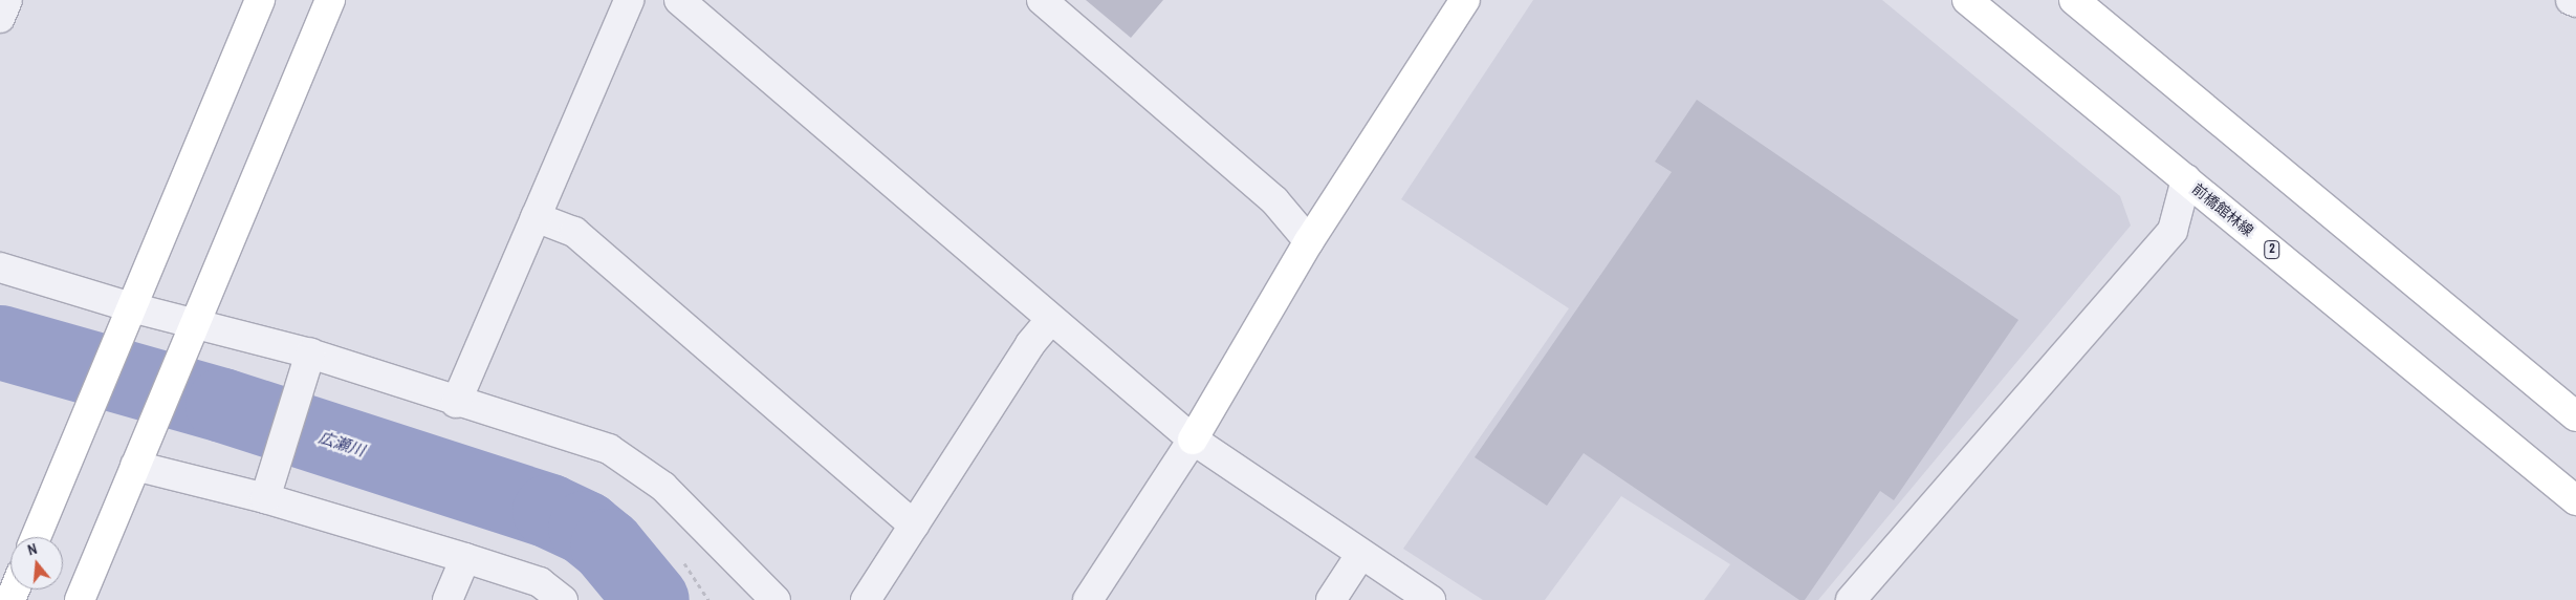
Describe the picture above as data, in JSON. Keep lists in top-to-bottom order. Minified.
{"streets":{"street":["前橋館林線","2"]},"water":["広瀬川"],"north":"top"}
